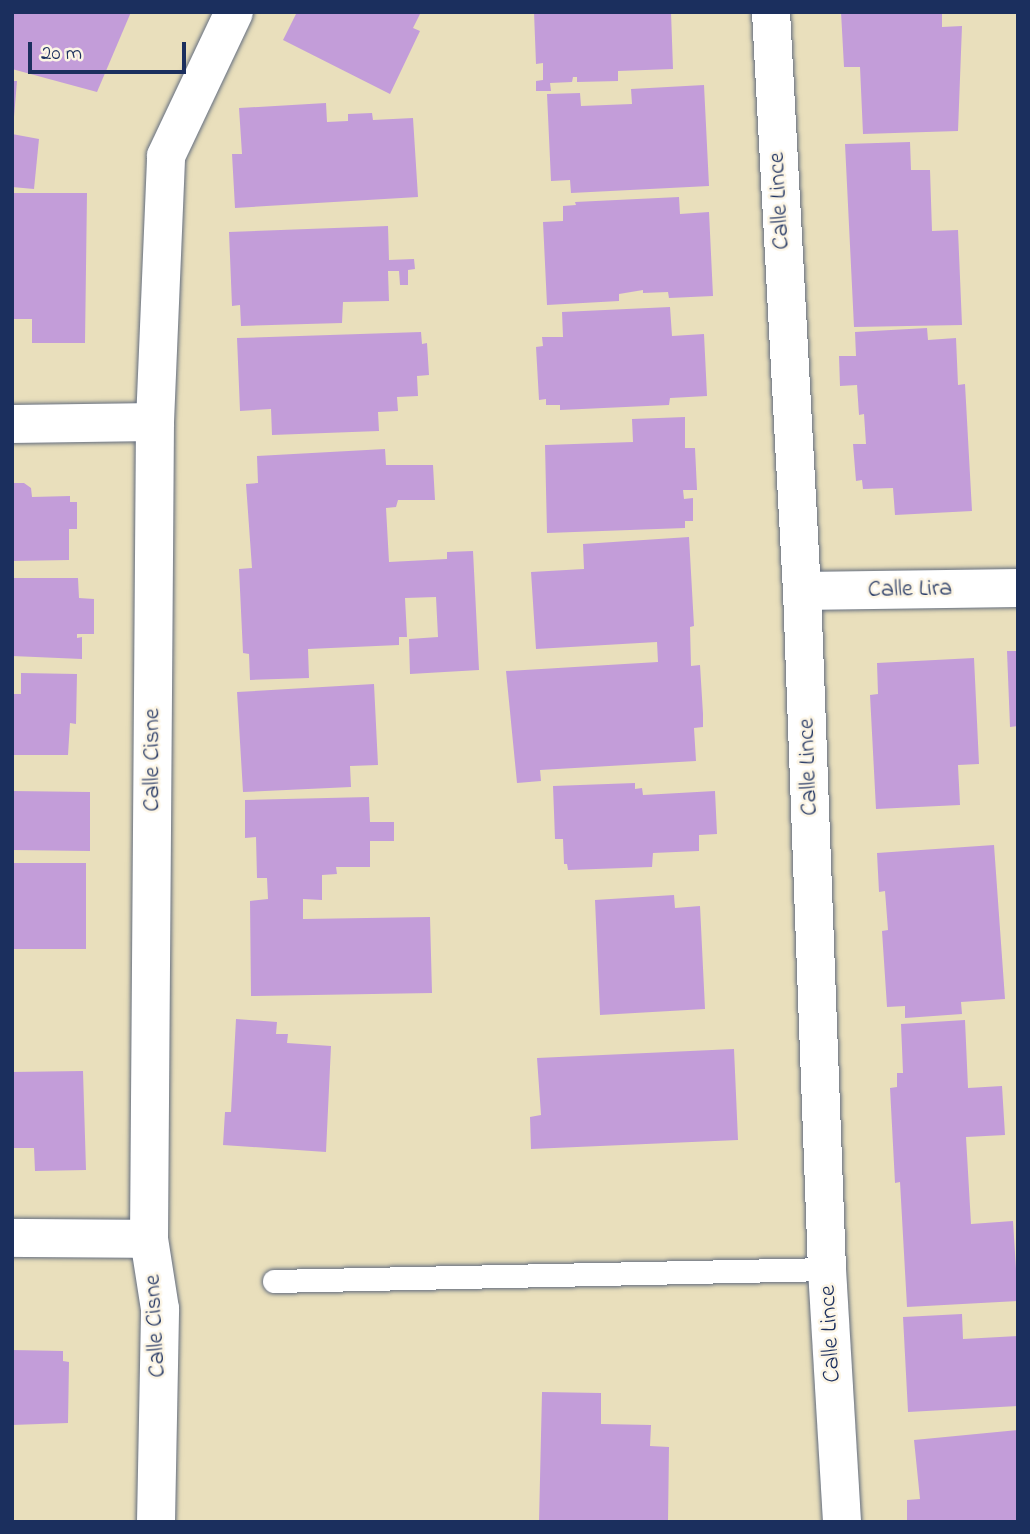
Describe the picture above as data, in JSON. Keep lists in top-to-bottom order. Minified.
{"streets":{"street":["Calle Lince","Calle Lira","Calle Cisne"]},"crossings":[["Calle Lince","Calle Lira"]],"scale_bar":"20 m"}
